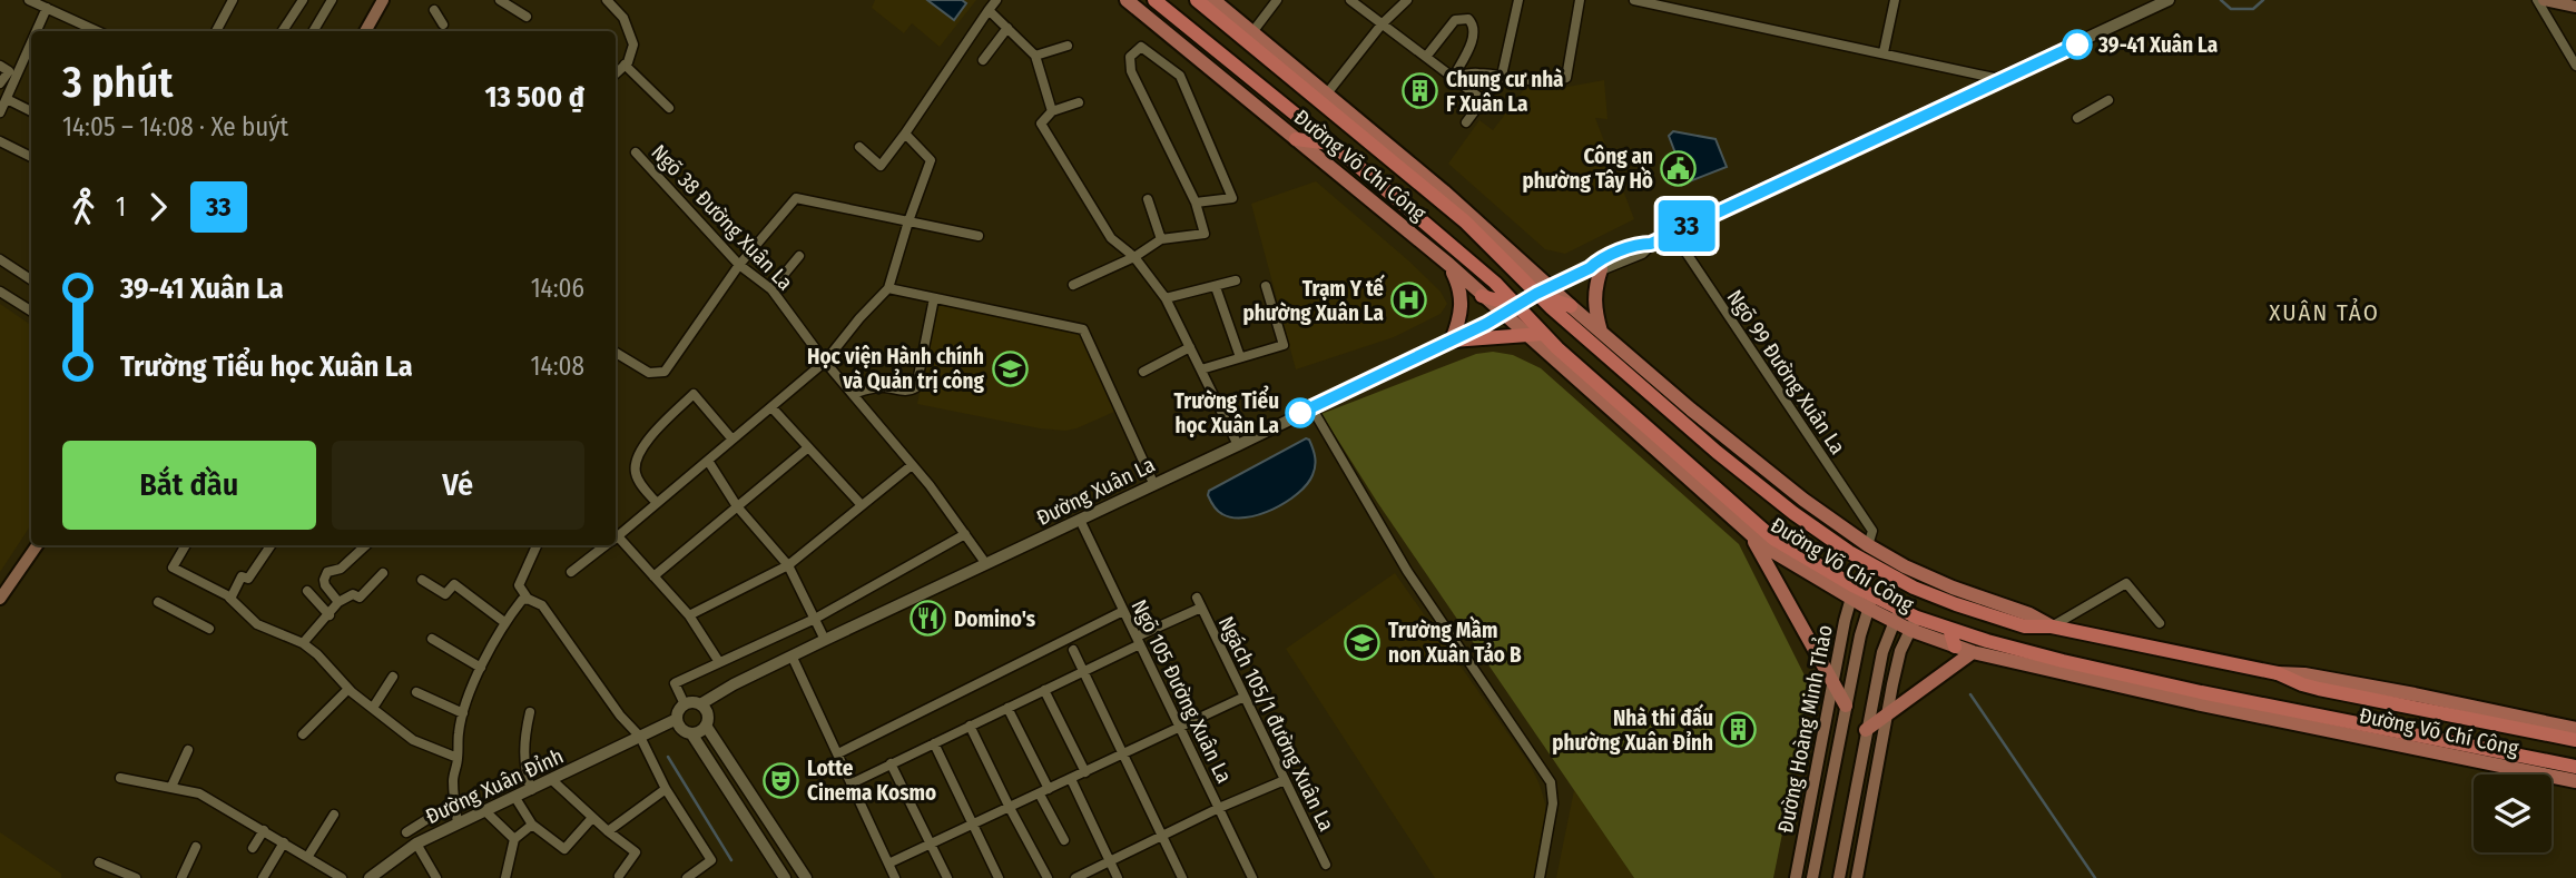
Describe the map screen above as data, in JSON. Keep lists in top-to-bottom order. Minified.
{"streets":{"highway":["Đường Võ Chí Công"],"main road":["Đường Hoàng Minh Thảo"],"street":["Ngõ 38 Đường Xuân La","Ngõ 99 Đường Xuân La","Đường Xuân La","Ngõ 105 Đường Xuân La","Ngách 105/1 đường Xuân La","Đường Xuân Đỉnh"]},"crossings":[["Đường Võ Chí Công","Ngõ 99 Đường Xuân La"],["Đường Võ Chí Công","Đường Xuân La"],["Đường Võ Chí Công","Đường Hoàng Minh Thảo"],["Ngõ 38 Đường Xuân La","Đường Xuân La"],["Ngõ 99 Đường Xuân La","Đường Xuân La"],["Đường Xuân La","Ngõ 105 Đường Xuân La"],["Ngõ 105 Đường Xuân La","Ngách 105/1 đường Xuân La"]],"districts":["XUÂN TẢO"],"places":{"other":["39-41 Xuân La","Trường Tiểu học Xuân La"],"building":["Chung cư nhà F Xuân La","Nhà thi đấu phường Xuân Đỉnh"],"public building":["Công an phường Tây Hồ"],"hospital":["Trạm Y tế phường Xuân La"],"school or university":["Học viện Hành chính và Quản trị công","Trường Mầm non Xuân Tảo B"],"restaurant":["Domino's"],"theatre":["Lotte Cinema Kosmo"]},"lines":["bus line 33"],"page":{"on_map":"33","heading":["3 phút","14:05 – 14:08 · Xe buýt","13 500 ₫"],"legs":["1","33"],"list":[{"name":"39-41 Xuân La","value":"14:06"},{"name":"Trường Tiểu học Xuân La","value":"14:08"}],"buttons":["Bắt đầu","Vé"]}}
